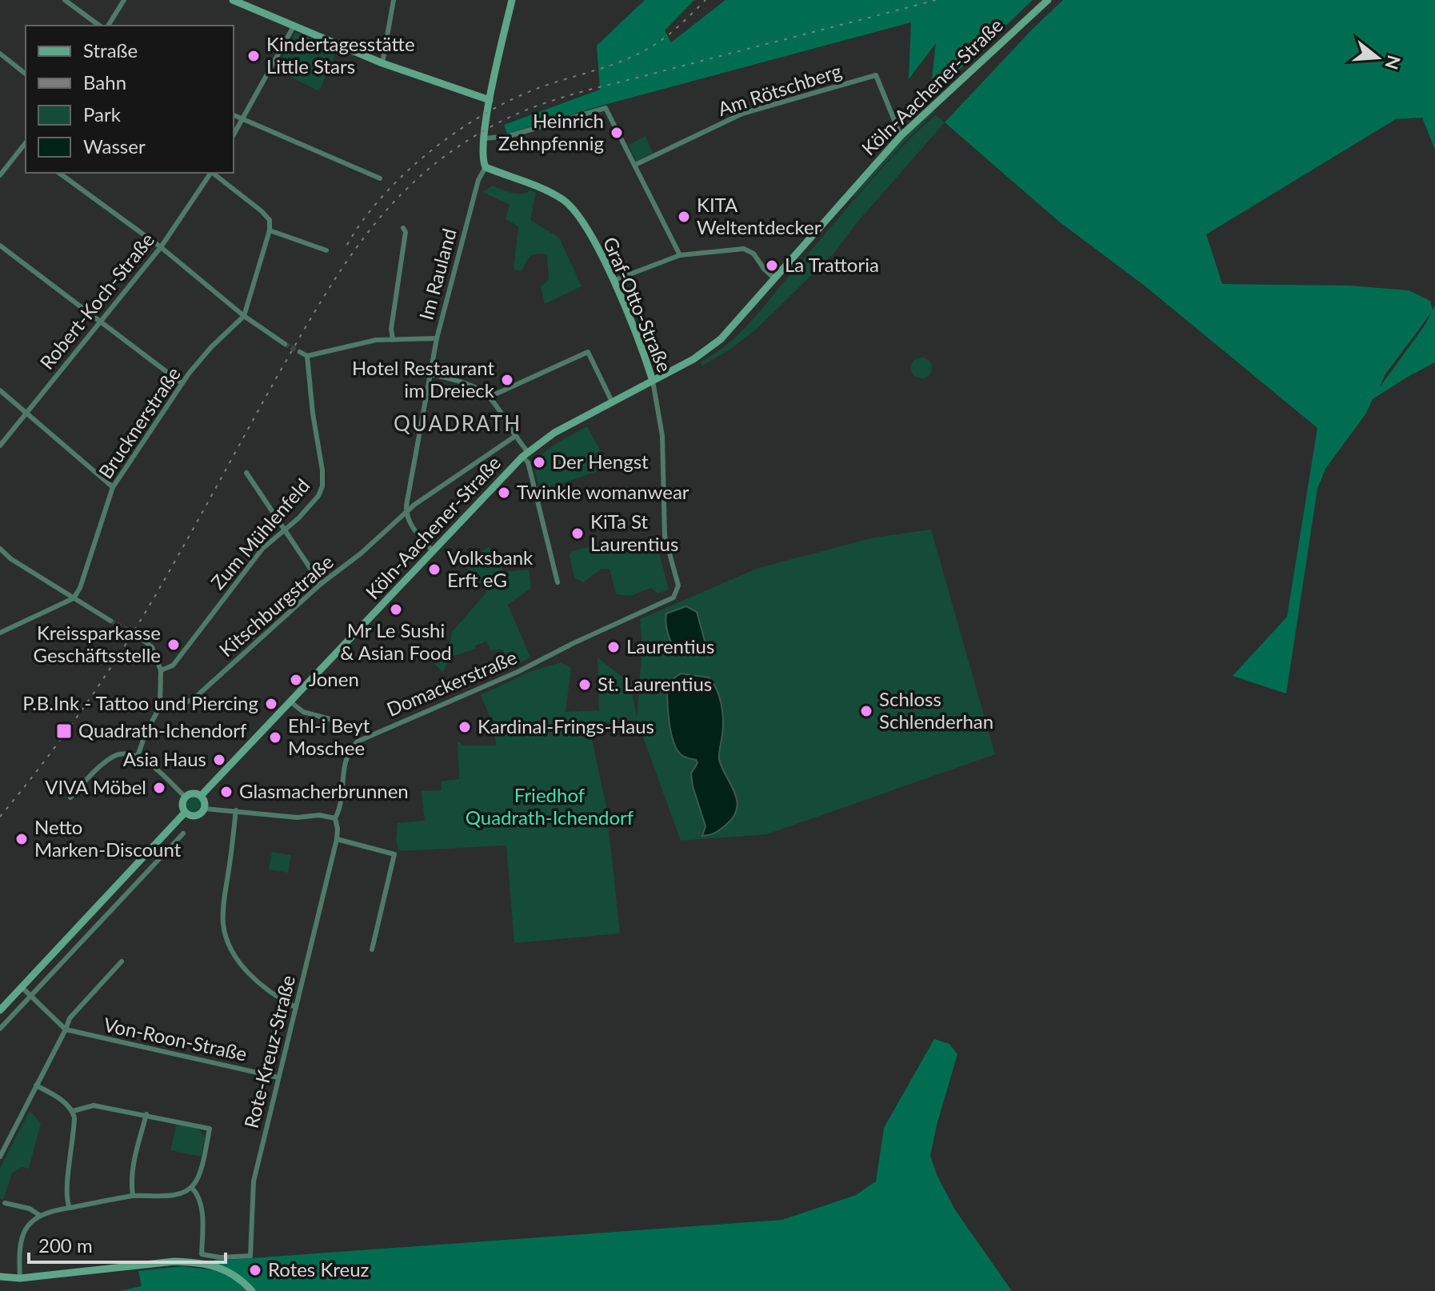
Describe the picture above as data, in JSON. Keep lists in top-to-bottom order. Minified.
{"streets":{"main road":["Köln-Aachener-Straße","Im Rauland","Graf-Otto-Straße"],"street":["Am Rötschberg","Robert-Koch-Straße","Brucknerstraße","Zum Mühlenfeld","Kitschburgstraße","Domackerstraße","Von-Roon-Straße","Rote-Kreuz-Straße"]},"crossings":[["Köln-Aachener-Straße","Am Rötschberg"],["Köln-Aachener-Straße","Graf-Otto-Straße"],["Im Rauland","Graf-Otto-Straße"],["Im Rauland","Kitschburgstraße"],["Graf-Otto-Straße","Domackerstraße"],["Domackerstraße","Rote-Kreuz-Straße"],["Von-Roon-Straße","Rote-Kreuz-Straße"]],"districts":["QUADRATH"],"parks":["Friedhof Quadrath-Ichendorf"],"places":{"other":["Kindertagesstätte Little Stars","Heinrich Zehnpfennig","KITA Weltentdecker","La Trattoria","Hotel Restaurant im Dreieck","Der Hengst","Twinkle womanwear","KiTa St Laurentius","Volksbank Erft eG","Mr Le Sushi & Asian Food","Kreissparkasse Geschäftsstelle","Laurentius","Jonen","St. Laurentius","P.B.Ink - Tattoo und Piercing","Schloss Schlenderhan","Kardinal-Frings-Haus","Ehl-i Beyt Moschee","Asia Haus","VIVA Möbel","Glasmacherbrunnen","Netto Marken-Discount","Rotes Kreuz"],"transit":["Quadrath-Ichendorf"]},"legend":["Straße","Bahn","Park","Wasser"],"scale_bar":"200 m","north":"right"}
